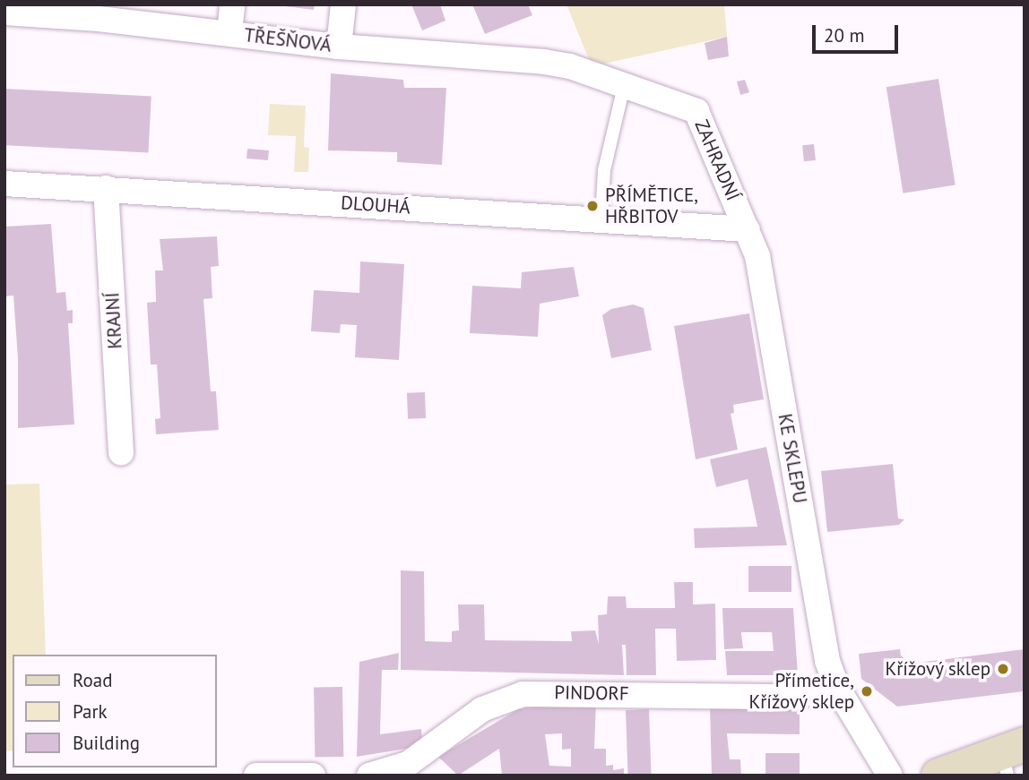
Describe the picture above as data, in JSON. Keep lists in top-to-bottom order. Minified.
{"streets":{"street":["TŘEŠŇOVÁ","ZAHRADNÍ","DLOUHÁ","KRAJNÍ","KE SKLEPU","PINDORF"]},"crossings":[["TŘEŠŇOVÁ","ZAHRADNÍ"],["ZAHRADNÍ","DLOUHÁ"],["ZAHRADNÍ","KE SKLEPU"],["DLOUHÁ","KRAJNÍ"],["DLOUHÁ","KE SKLEPU"],["KE SKLEPU","PINDORF"]],"places":["PŘÍMĚTICE, HŘBITOV","Křížový sklep","Přímetice, Křížový sklep"],"legend":["Road","Park","Building"],"scale_bar":"20 m"}
